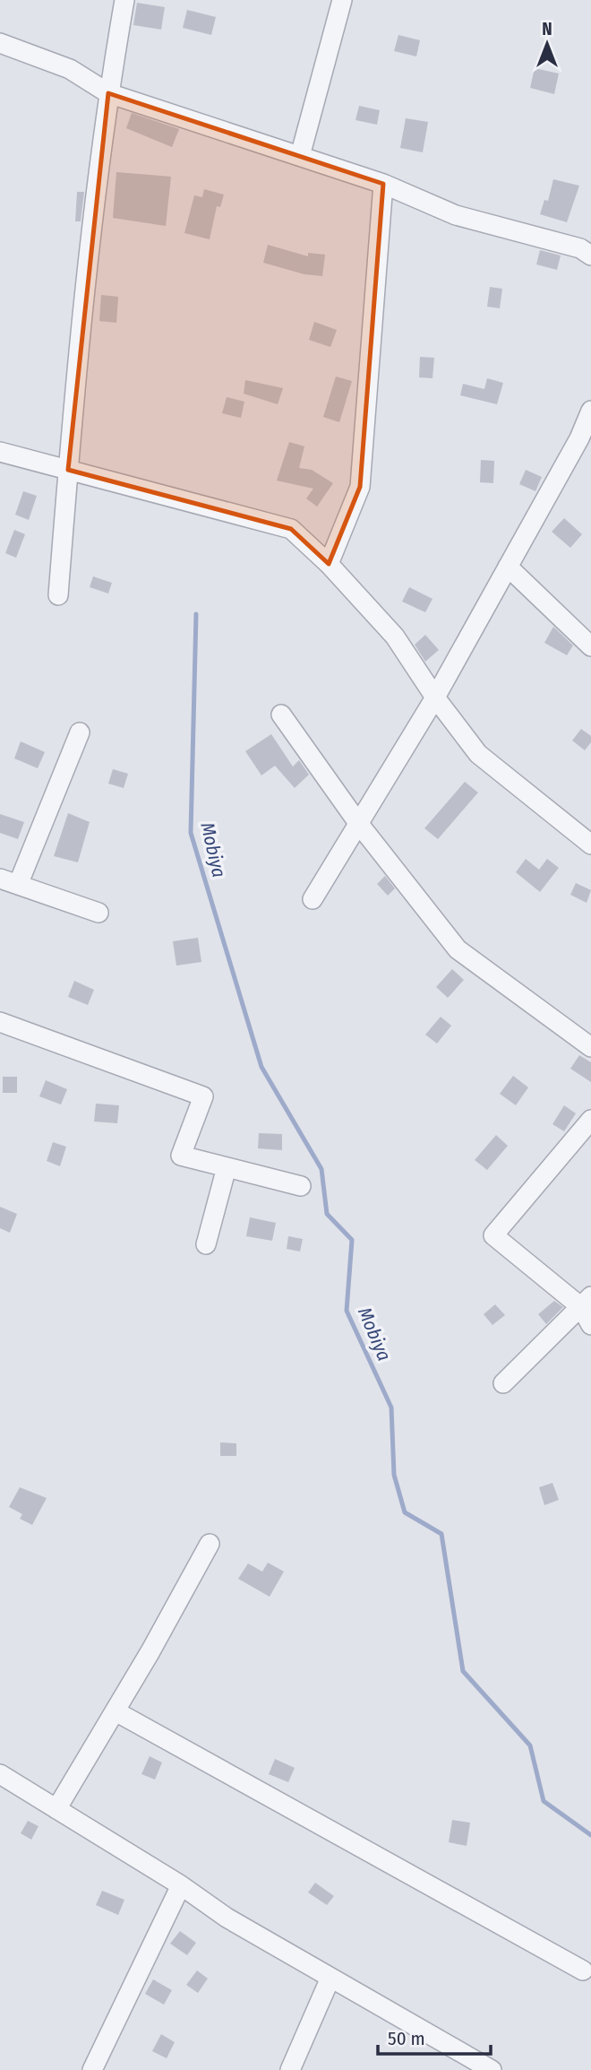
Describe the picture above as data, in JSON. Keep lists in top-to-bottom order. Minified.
{"water":["Mobiya"],"scale_bar":"50 m","north":"top"}
